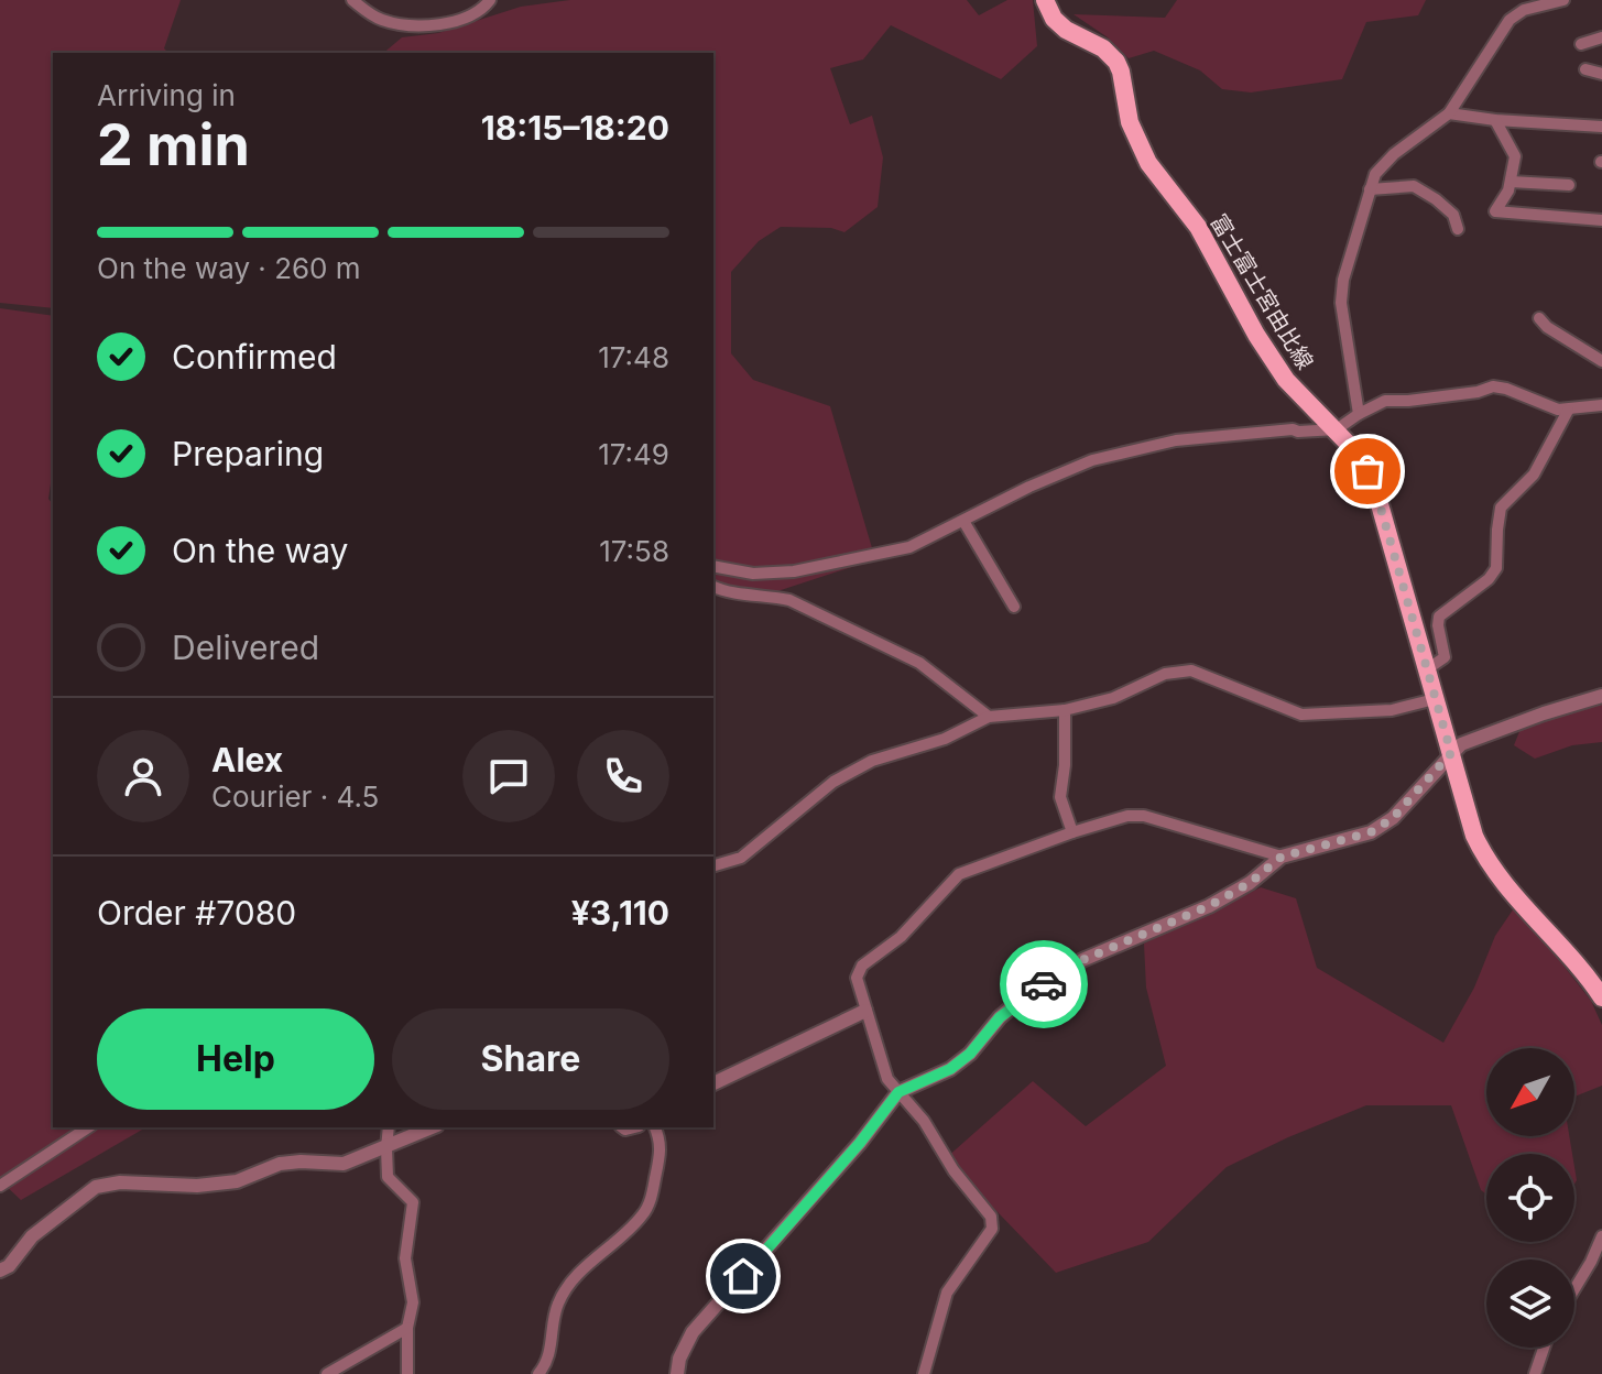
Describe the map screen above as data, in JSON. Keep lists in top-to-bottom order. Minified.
{"streets":{"main road":["富士富士宮由比線"]},"north":"bottom left","page":{"heading":["2 min","Arriving in","18:15–18:20"],"panel":["Alex","Courier · 4.5","Order #7080","¥3,110"],"bar":"On the way · 260 m","list":[["Confirmed","17:48"],["Preparing","17:49"],["On the way","17:58"],"Delivered"],"buttons":["Help","Share"]}}
